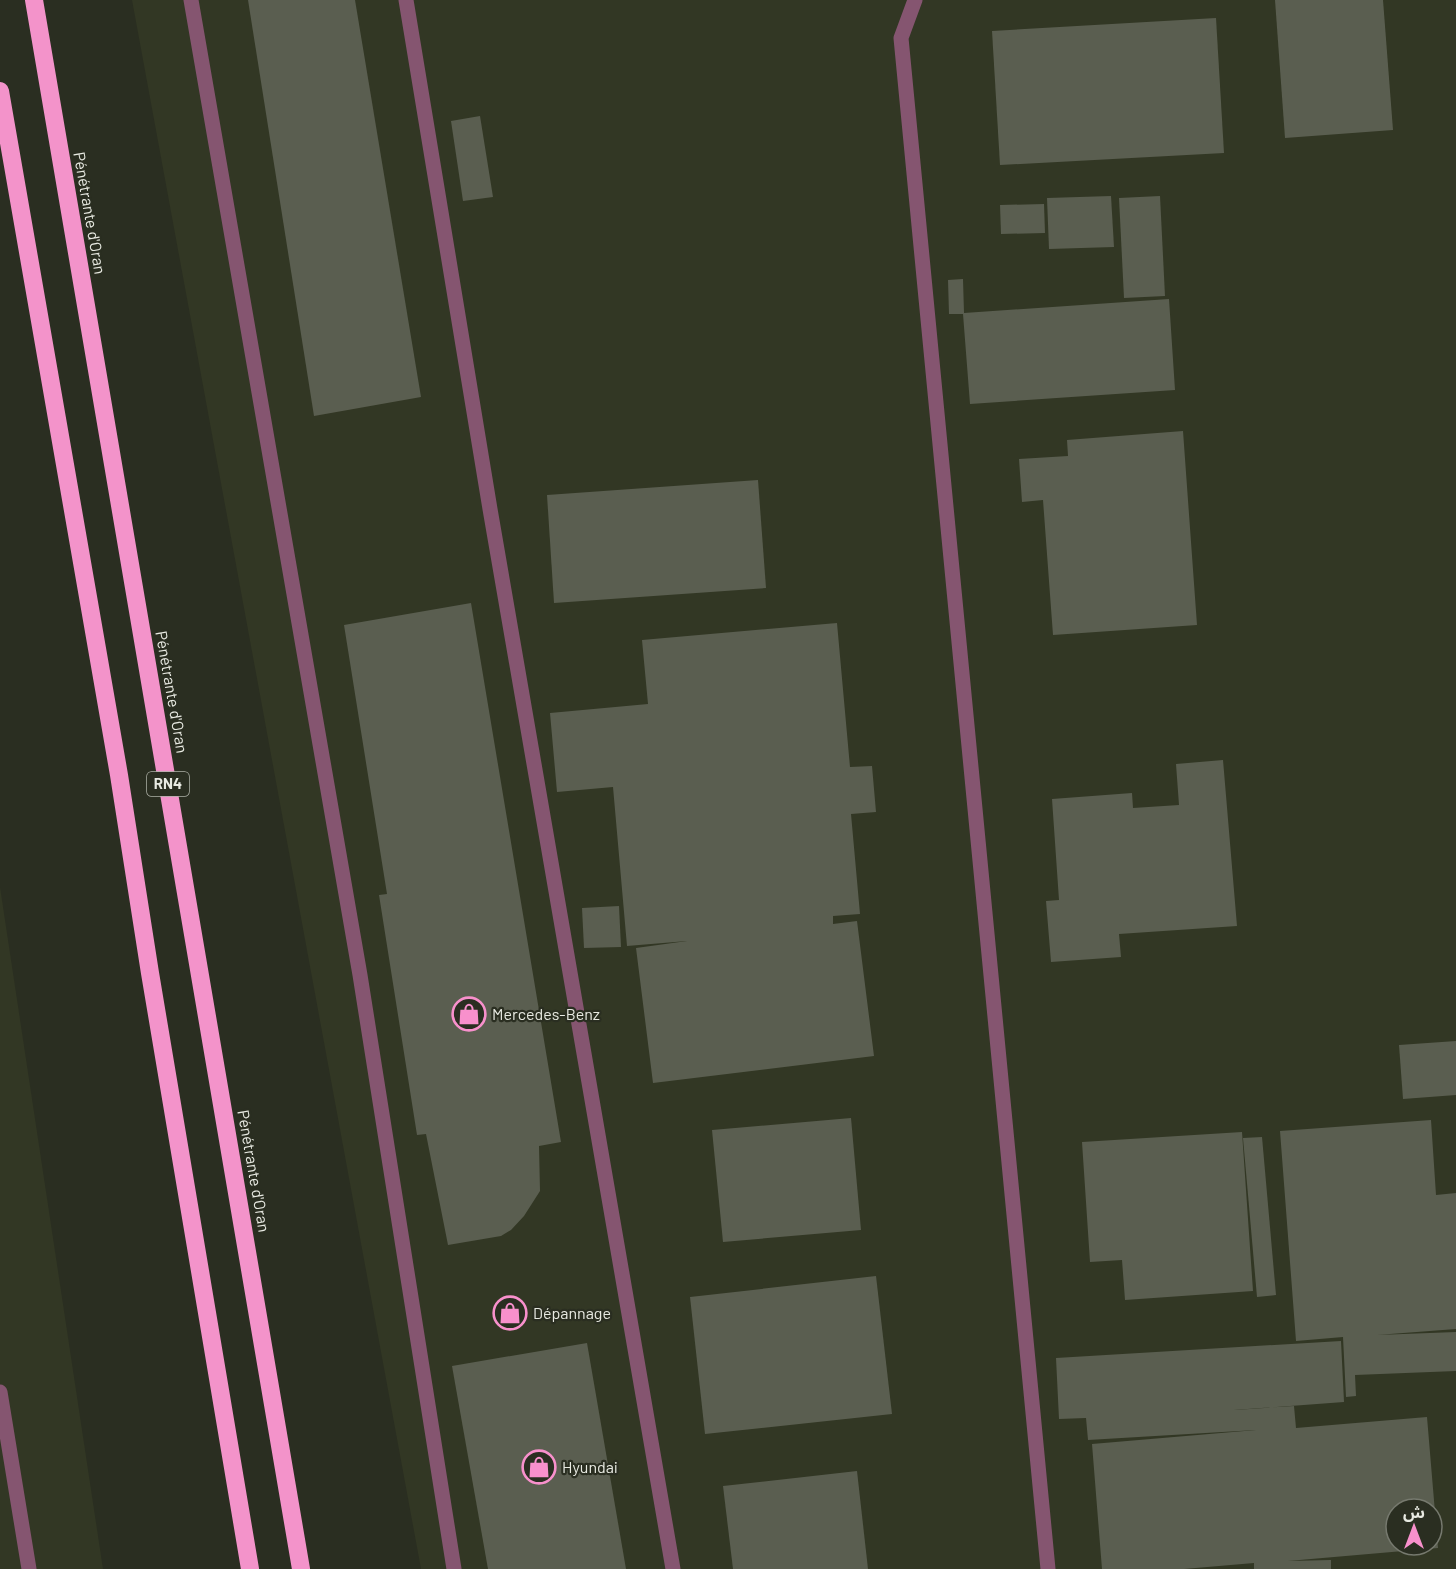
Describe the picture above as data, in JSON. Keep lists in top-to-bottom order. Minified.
{"streets":{"highway":["Pénétrante d'Oran","RN4"]},"places":{"shop":["Mercedes-Benz","Dépannage","Hyundai"]},"north":"top"}
